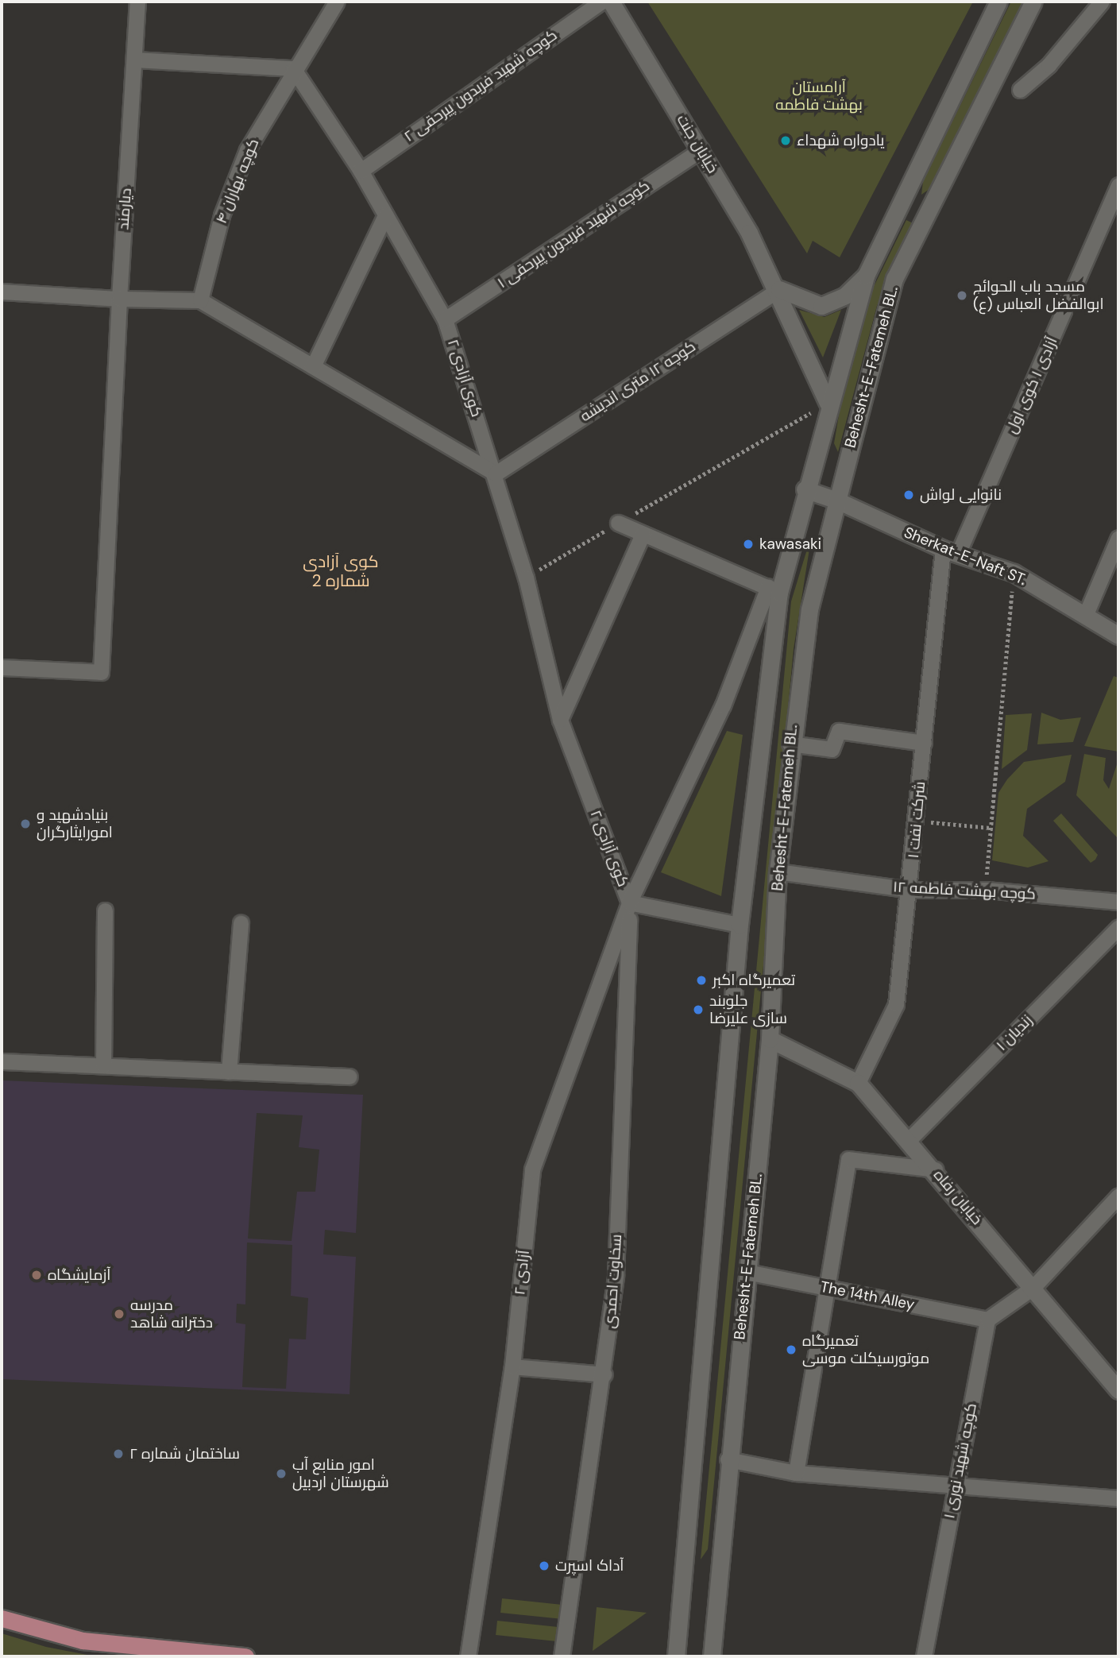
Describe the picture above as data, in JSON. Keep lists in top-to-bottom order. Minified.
{"streets":{"main road":["خیابان جنت","Behesht-E-Fatemeh BL.","Sherkat-E-Naft ST.","خیابان رفاه"],"street":["کوچه شهید فریدون پیرحقی ۲","کوچه بهاران ۴","دیارمند","کوچه شهید فریدون پیرحقی ۱","کوی آزادی ۲","کوچه ۱۲ متری اندیشه","آزادی ۱ کوی اول","شرکت نفت ۱","کوچه بهشت فاطمه ۱۲","زندیان ۱","آزادی ۲","سخاوت احمدی","The 14th Alley","کوچه شهید نوری ۱"]},"crossings":[["کوچه شهید فریدون پیرحقی ۲","کوی آزادی ۲"],["خیابان جنت","کوچه شهید فریدون پیرحقی ۱"],["خیابان جنت","Behesht-E-Fatemeh BL."],["خیابان جنت","کوچه ۱۲ متری اندیشه"],["کوچه بهاران ۴","کوی آزادی ۲"],["کوچه شهید فریدون پیرحقی ۱","کوی آزادی ۲"],["Behesht-E-Fatemeh BL.","کوی آزادی ۲"],["Behesht-E-Fatemeh BL.","Sherkat-E-Naft ST."],["Behesht-E-Fatemeh BL.","کوچه بهشت فاطمه ۱۲"],["Behesht-E-Fatemeh BL.","خیابان رفاه"],["Behesht-E-Fatemeh BL.","آزادی ۲"],["Behesht-E-Fatemeh BL.","The 14th Alley"],["کوی آزادی ۲","کوچه ۱۲ متری اندیشه"],["کوی آزادی ۲","آزادی ۲"],["کوی آزادی ۲","سخاوت احمدی"],["آزادی ۱ کوی اول","Sherkat-E-Naft ST."],["آزادی ۱ کوی اول","شرکت نفت ۱"],["Sherkat-E-Naft ST.","شرکت نفت ۱"],["شرکت نفت ۱","کوچه بهشت فاطمه ۱۲"],["شرکت نفت ۱","خیابان رفاه"],["زندیان ۱","خیابان رفاه"],["آزادی ۲","سخاوت احمدی"],["The 14th Alley","کوچه شهید نوری ۱"]],"districts":["کوی آزادی شماره 2"],"parks":["آرامستان بهشت فاطمه"],"places":["یادواره شهداء","مسجد باب الحوائج ابوالفضل العباس (ع)","نانوایی لواش","kawasaki","بنیادشهید و امورایثارگران","تعمیرگاه اکبر","جلوبند سازی علیرضا","آزمایشگاه","مدرسه دخترانه شاهد","تعمیرگاه موتورسیکلت موسی","ساختمان شماره ۲","امور منابع آب شهرستان اردبیل","آداک اسپرت"]}
